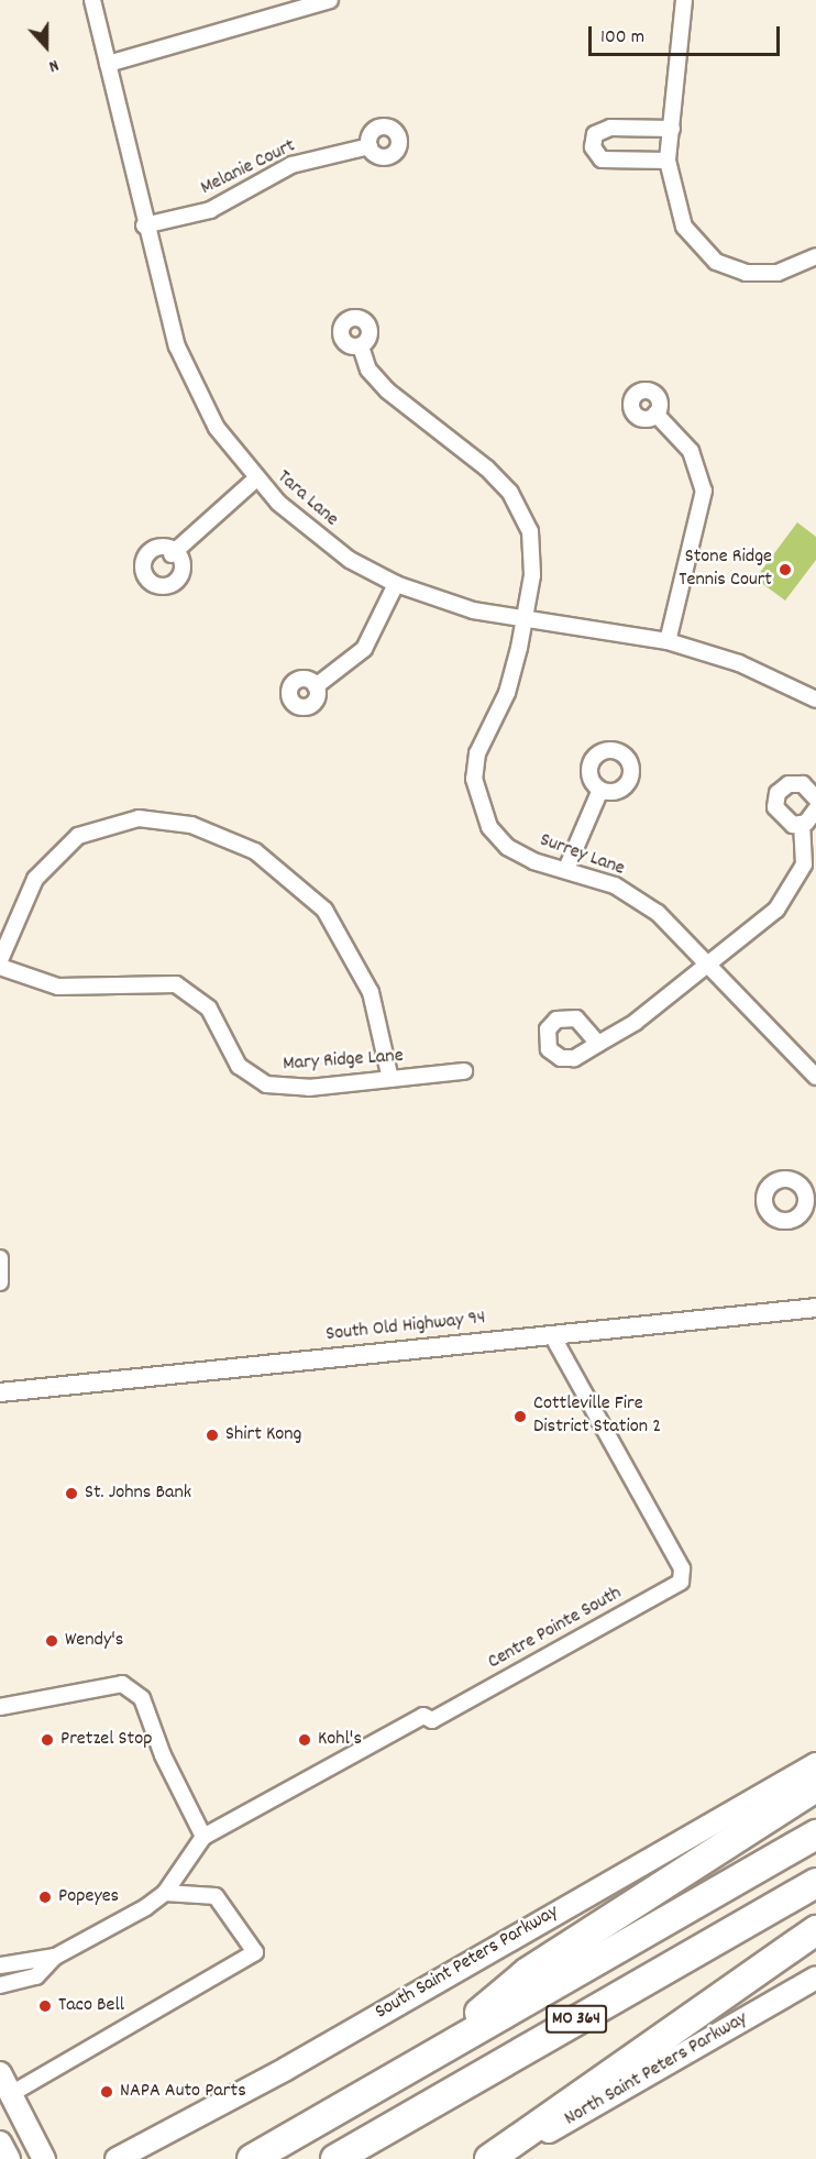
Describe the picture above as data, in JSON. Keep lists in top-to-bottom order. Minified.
{"streets":{"highway":["MO 364"],"main road":["South Saint Peters Parkway","North Saint Peters Parkway"],"street":["Melanie Court","Tara Lane","Surrey Lane","Mary Ridge Lane","South Old Highway 94","Centre Pointe South"]},"crossings":[["Melanie Court","Tara Lane"],["Tara Lane","Surrey Lane"],["South Old Highway 94","Centre Pointe South"]],"places":["Stone Ridge Tennis Court","Cottleville Fire District Station 2","Shirt Kong","St. Johns Bank","Wendy's","Pretzel Stop","Kohl's","Popeyes","Taco Bell","NAPA Auto Parts"],"scale_bar":"100 m","north":"bottom"}
